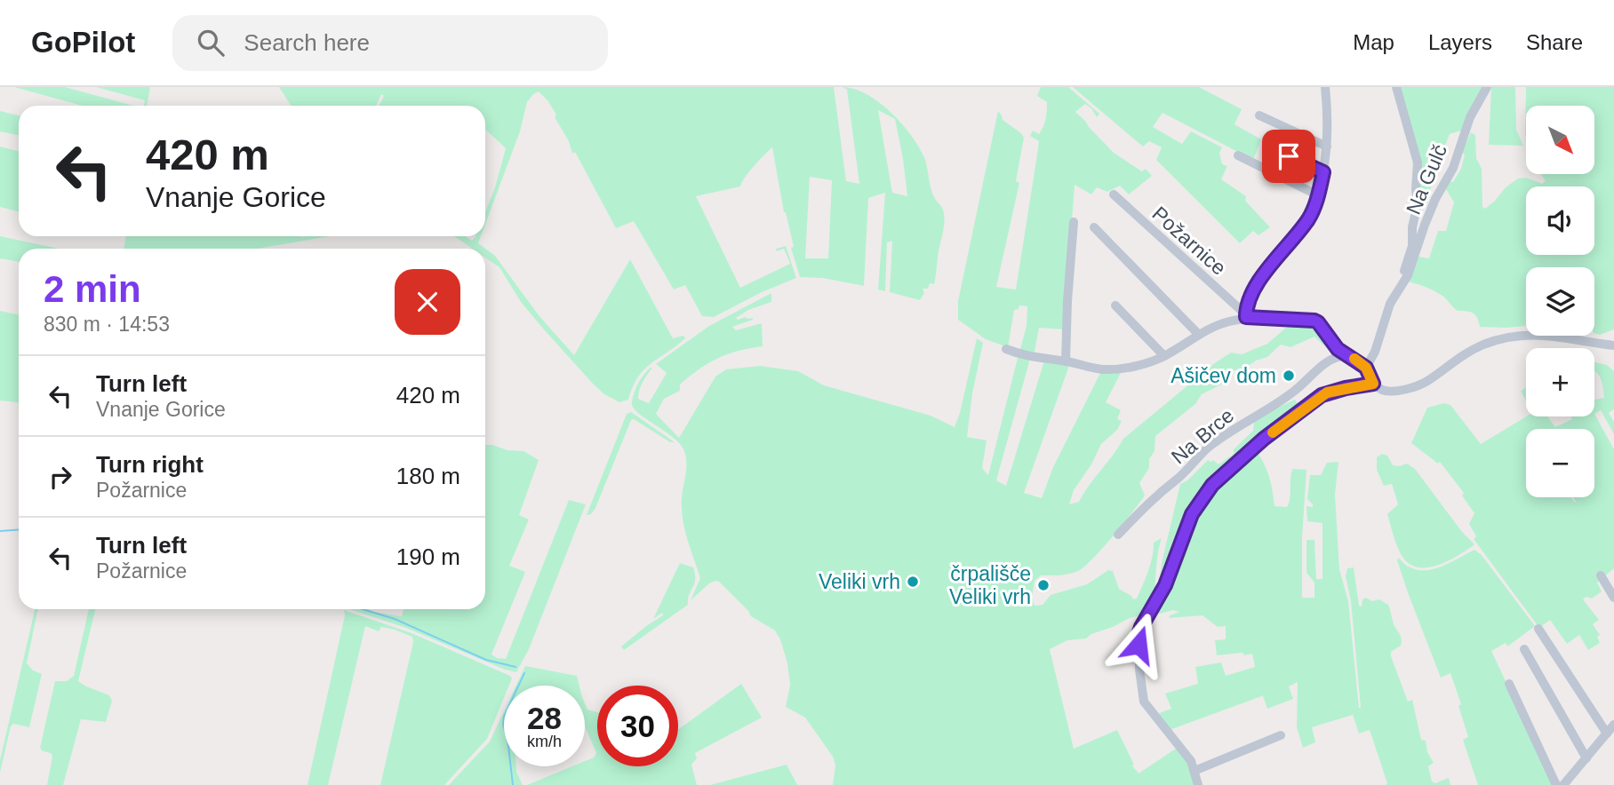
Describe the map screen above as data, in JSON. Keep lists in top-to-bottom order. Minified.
{"streets":{"street":["Na Gulč","Požarnice","Na Brce"]},"places":["Ašičev dom","Veliki vrh","črpališče Veliki vrh"],"north":"bottom right","page":{"header":"GoPilot","search":"Search here","nav":["Map","Layers","Share"],"map_buttons":["+","−"],"turn":["420 m","Vnanje Gorice"],"heading":["2 min","830 m · 14:53"],"list":[{"name":"Turn left","note":"Vnanje Gorice","value":"420 m"},{"name":"Turn right","note":"Požarnice","value":"180 m"},{"name":"Turn left","note":"Požarnice","value":"190 m"}],"speed":"28 km/h","limit":"30"}}
